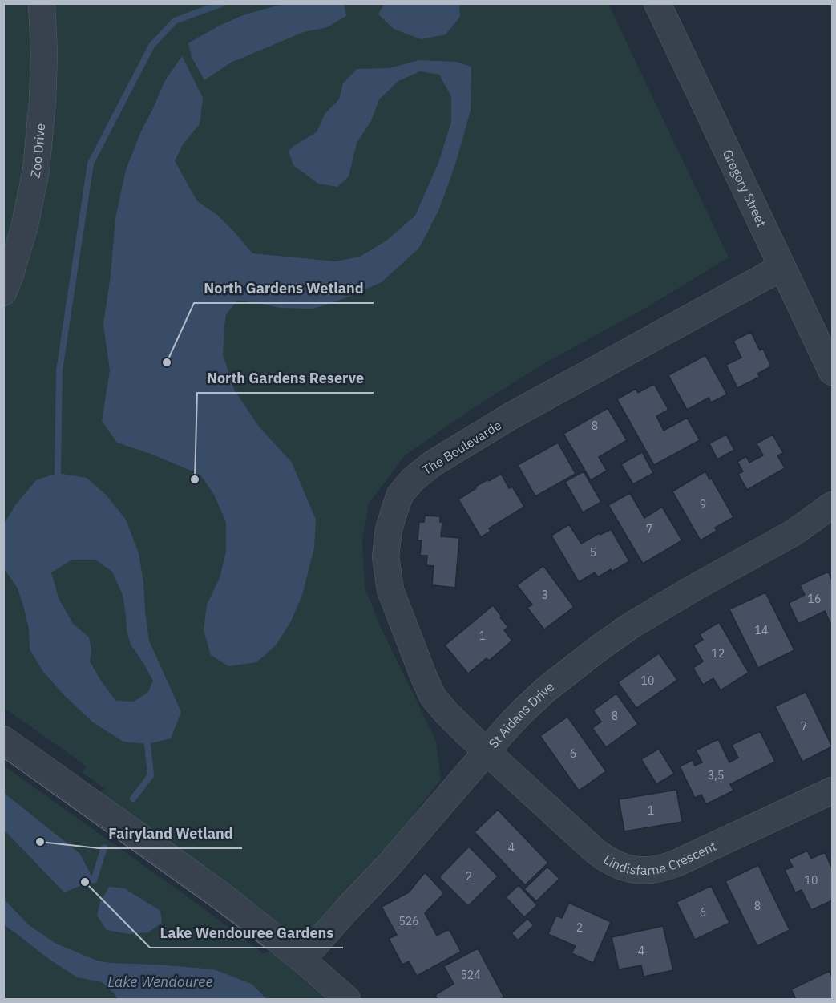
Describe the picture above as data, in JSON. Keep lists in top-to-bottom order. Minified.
{"streets":{"street":["Zoo Drive","Gregory Street","The Boulevarde","St Aidans Drive","Lindisfarne Crescent"]},"crossings":[["Gregory Street","The Boulevarde"],["The Boulevarde","St Aidans Drive"],["The Boulevarde","Lindisfarne Crescent"],["St Aidans Drive","Lindisfarne Crescent"]],"water":["Lake Wendouree"],"places":["North Gardens Wetland","North Gardens Reserve","Fairyland Wetland","Lake Wendouree Gardens"],"house_numbers":["8","9","7","5","3","16","14","1","12","10","8","7","6","3,5","1","4","2","10","8","6","526","2","4","524"]}
